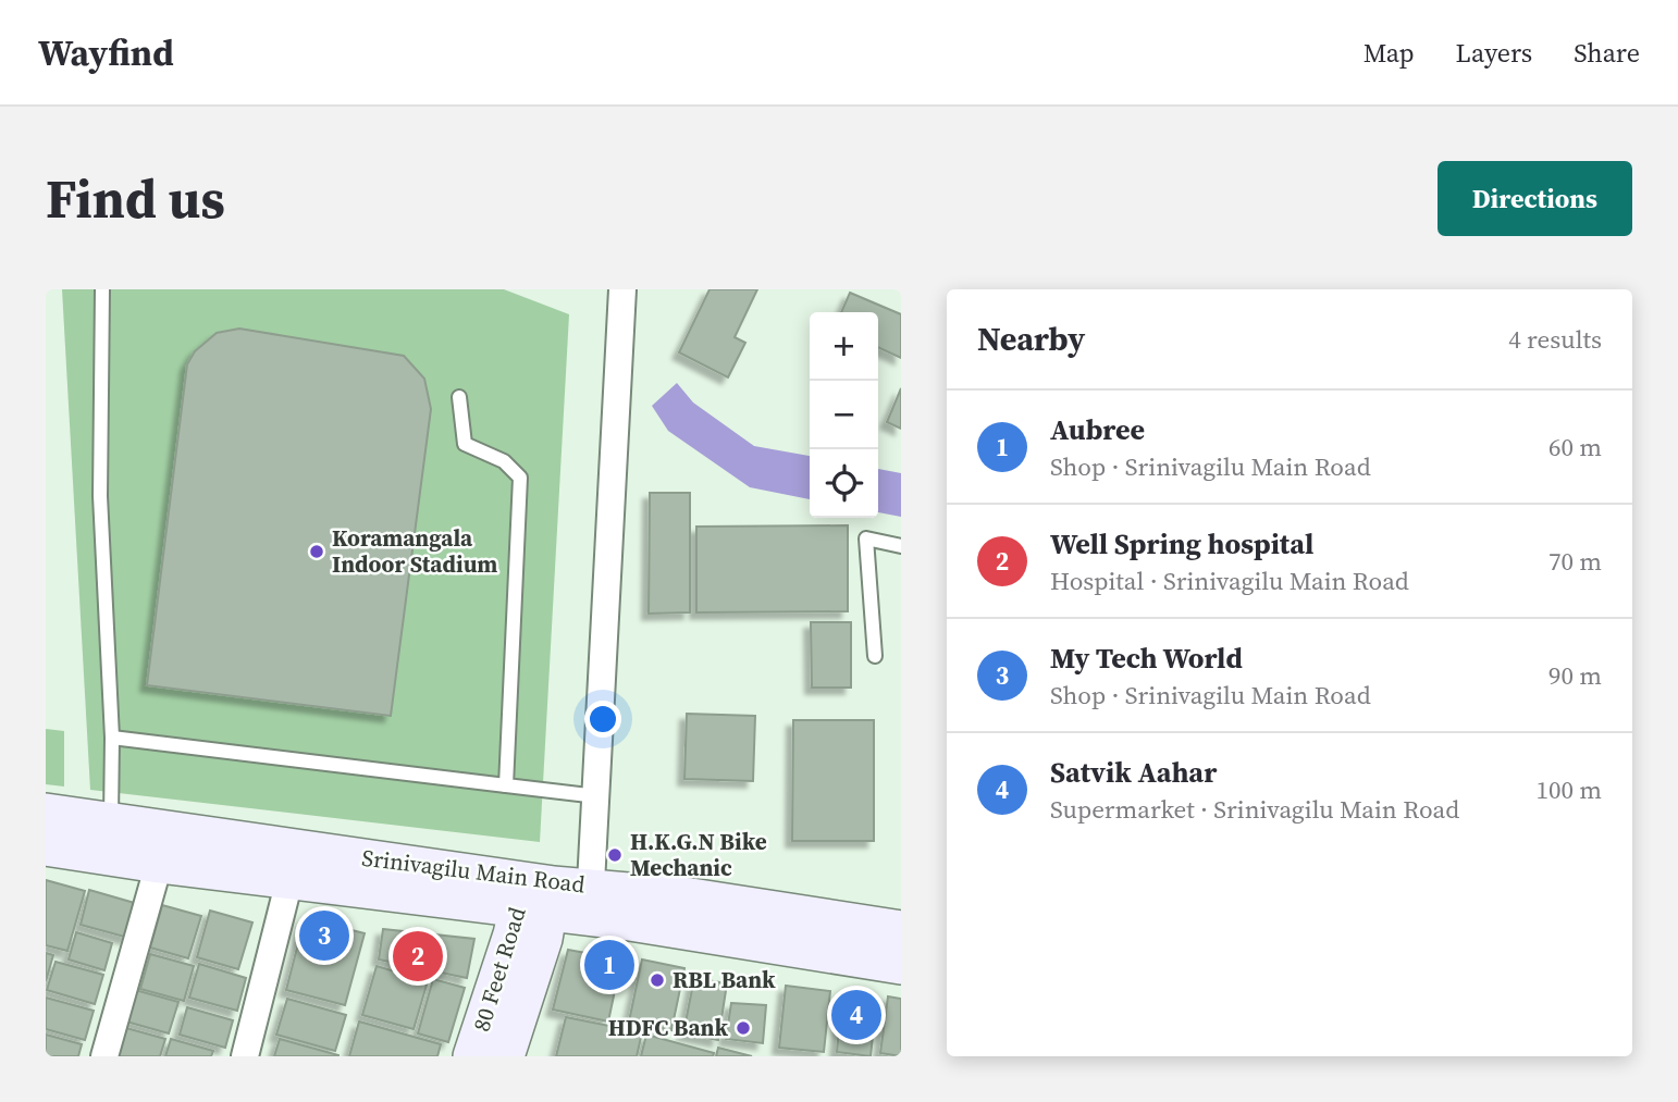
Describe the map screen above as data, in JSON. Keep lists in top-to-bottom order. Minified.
{"streets":{"main road":["Srinivagilu Main Road","80 Feet Road"]},"crossings":[["Srinivagilu Main Road","80 Feet Road"]],"places":["Koramangala Indoor Stadium","H.K.G.N Bike Mechanic","RBL Bank","HDFC Bank"],"page":{"header":"Wayfind","nav":["Map","Layers","Share"],"buttons":"Directions","title":"Find us","heading":["Nearby","4 results"],"map_buttons":["+","−"],"list":[{"mark":"1","name":"Aubree","note":"Shop · Srinivagilu Main Road","value":"60 m"},{"mark":"2","name":"Well Spring hospital","note":"Hospital · Srinivagilu Main Road","value":"70 m"},{"mark":"3","name":"My Tech World","note":"Shop · Srinivagilu Main Road","value":"90 m"},{"mark":"4","name":"Satvik Aahar","note":"Supermarket · Srinivagilu Main Road","value":"100 m"}],"pins":["3","2","1","4"]}}
